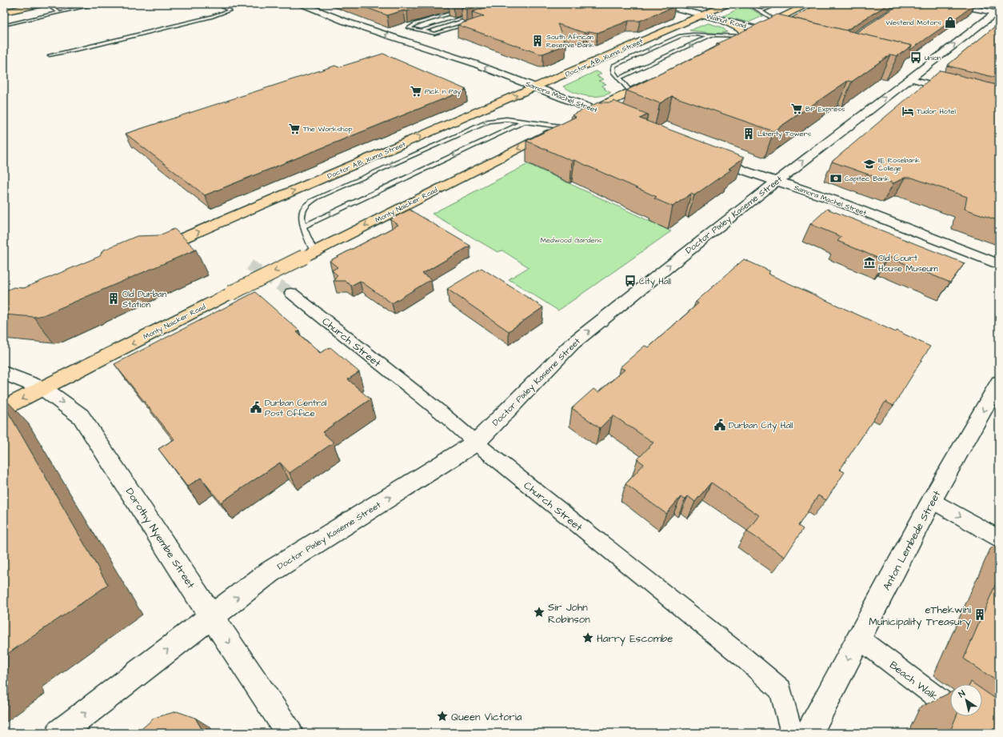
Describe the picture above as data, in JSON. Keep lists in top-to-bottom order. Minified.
{"streets":{"main road":["Walnut Road","Doctor A.B. Xuma Street","Samora Machel Street","Monty Naicker Road","Doctor Pixley Kaseme Street","Dorothy Nyembe Street","Anton Lembede Street"],"street":["Church Street","Beach Walk"]},"crossings":[["Walnut Road","Doctor A.B. Xuma Street"],["Doctor A.B. Xuma Street","Samora Machel Street"],["Samora Machel Street","Monty Naicker Road"],["Samora Machel Street","Doctor Pixley Kaseme Street"],["Monty Naicker Road","Dorothy Nyembe Street"],["Doctor Pixley Kaseme Street","Church Street"],["Doctor Pixley Kaseme Street","Dorothy Nyembe Street"],["Anton Lembede Street","Beach Walk"]],"one_way":["Doctor A.B. Xuma Street","Samora Machel Street","Monty Naicker Road","Doctor Pixley Kaseme Street","Dorothy Nyembe Street","Anton Lembede Street"],"parks":["Medwood Gardens"],"places":{"shop":["Westend Motors"],"building":["South African Reserve Bank","Liberty Towers","Old Durban Station","eThekwini Municipality Treasury"],"bus stop":["Union","City Hall"],"supermarket":["Pick n Pay","BP Express","The Workshop"],"hotel":["Tudor Hotel"],"school or university":["IIE Rosebank College"],"bank":["Capitec Bank"],"museum":["Old Court House Museum"],"public building":["Durban Central Post Office","Durban City Hall"],"place":["Sir John Robinson","Harry Escombe","Queen Victoria"]},"north":"top left"}
